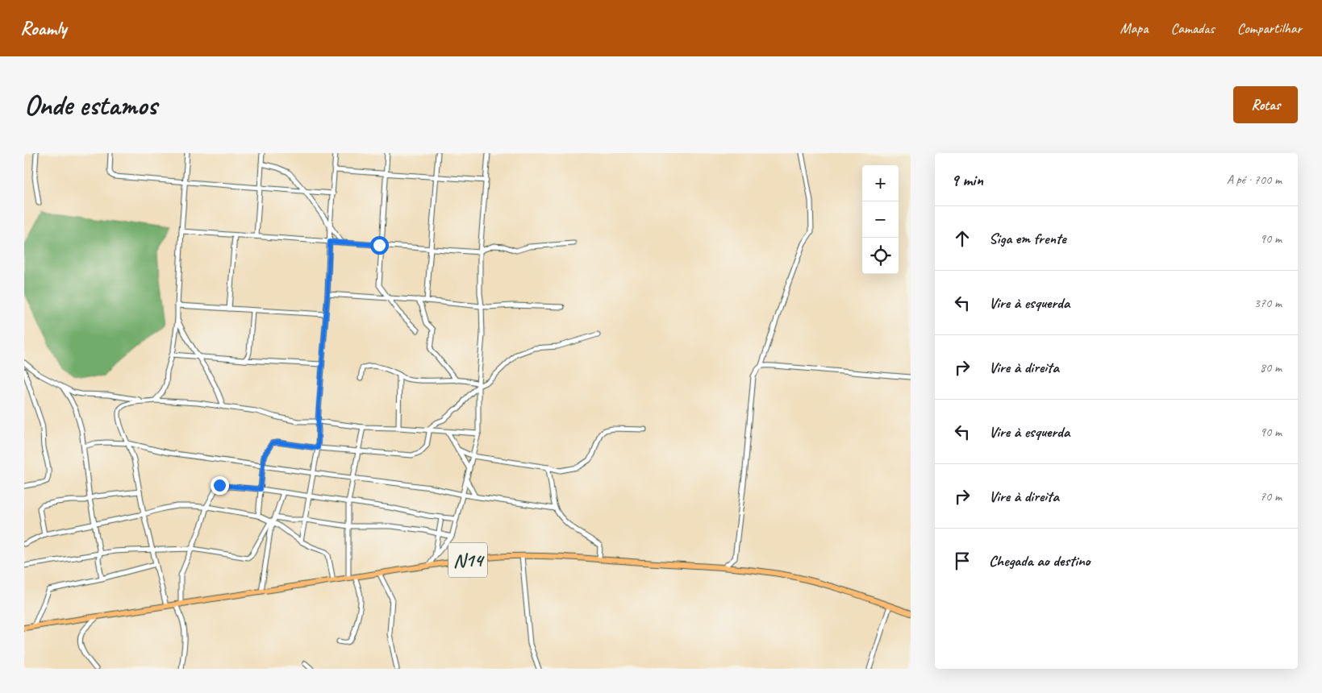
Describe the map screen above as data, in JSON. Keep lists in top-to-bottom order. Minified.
{"streets":{"main road":["N14"]},"page":{"header":"Roamly","nav":["Mapa","Camadas","Compartilhar"],"buttons":"Rotas","title":"Onde estamos","heading":["9 min","A pé · 700 m"],"map_buttons":["+","−"],"list":[["Siga em frente","90 m"],["Vire à esquerda","370 m"],["Vire à direita","80 m"],["Vire à esquerda","90 m"],["Vire à direita","70 m"],"Chegada ao destino"]}}
